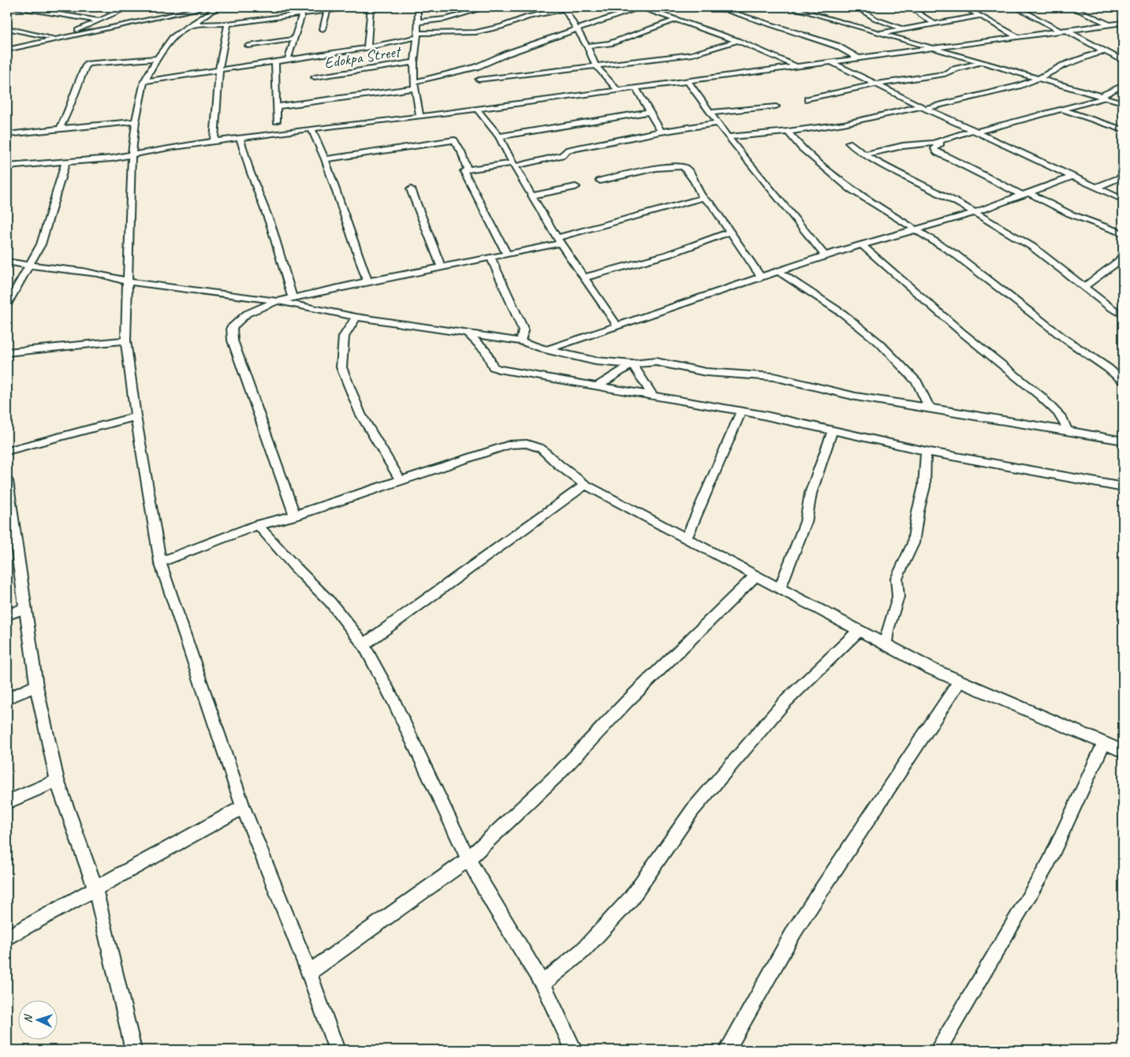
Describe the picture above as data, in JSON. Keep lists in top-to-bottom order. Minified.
{"streets":{"street":["Edokpa Street"]},"north":"left"}
